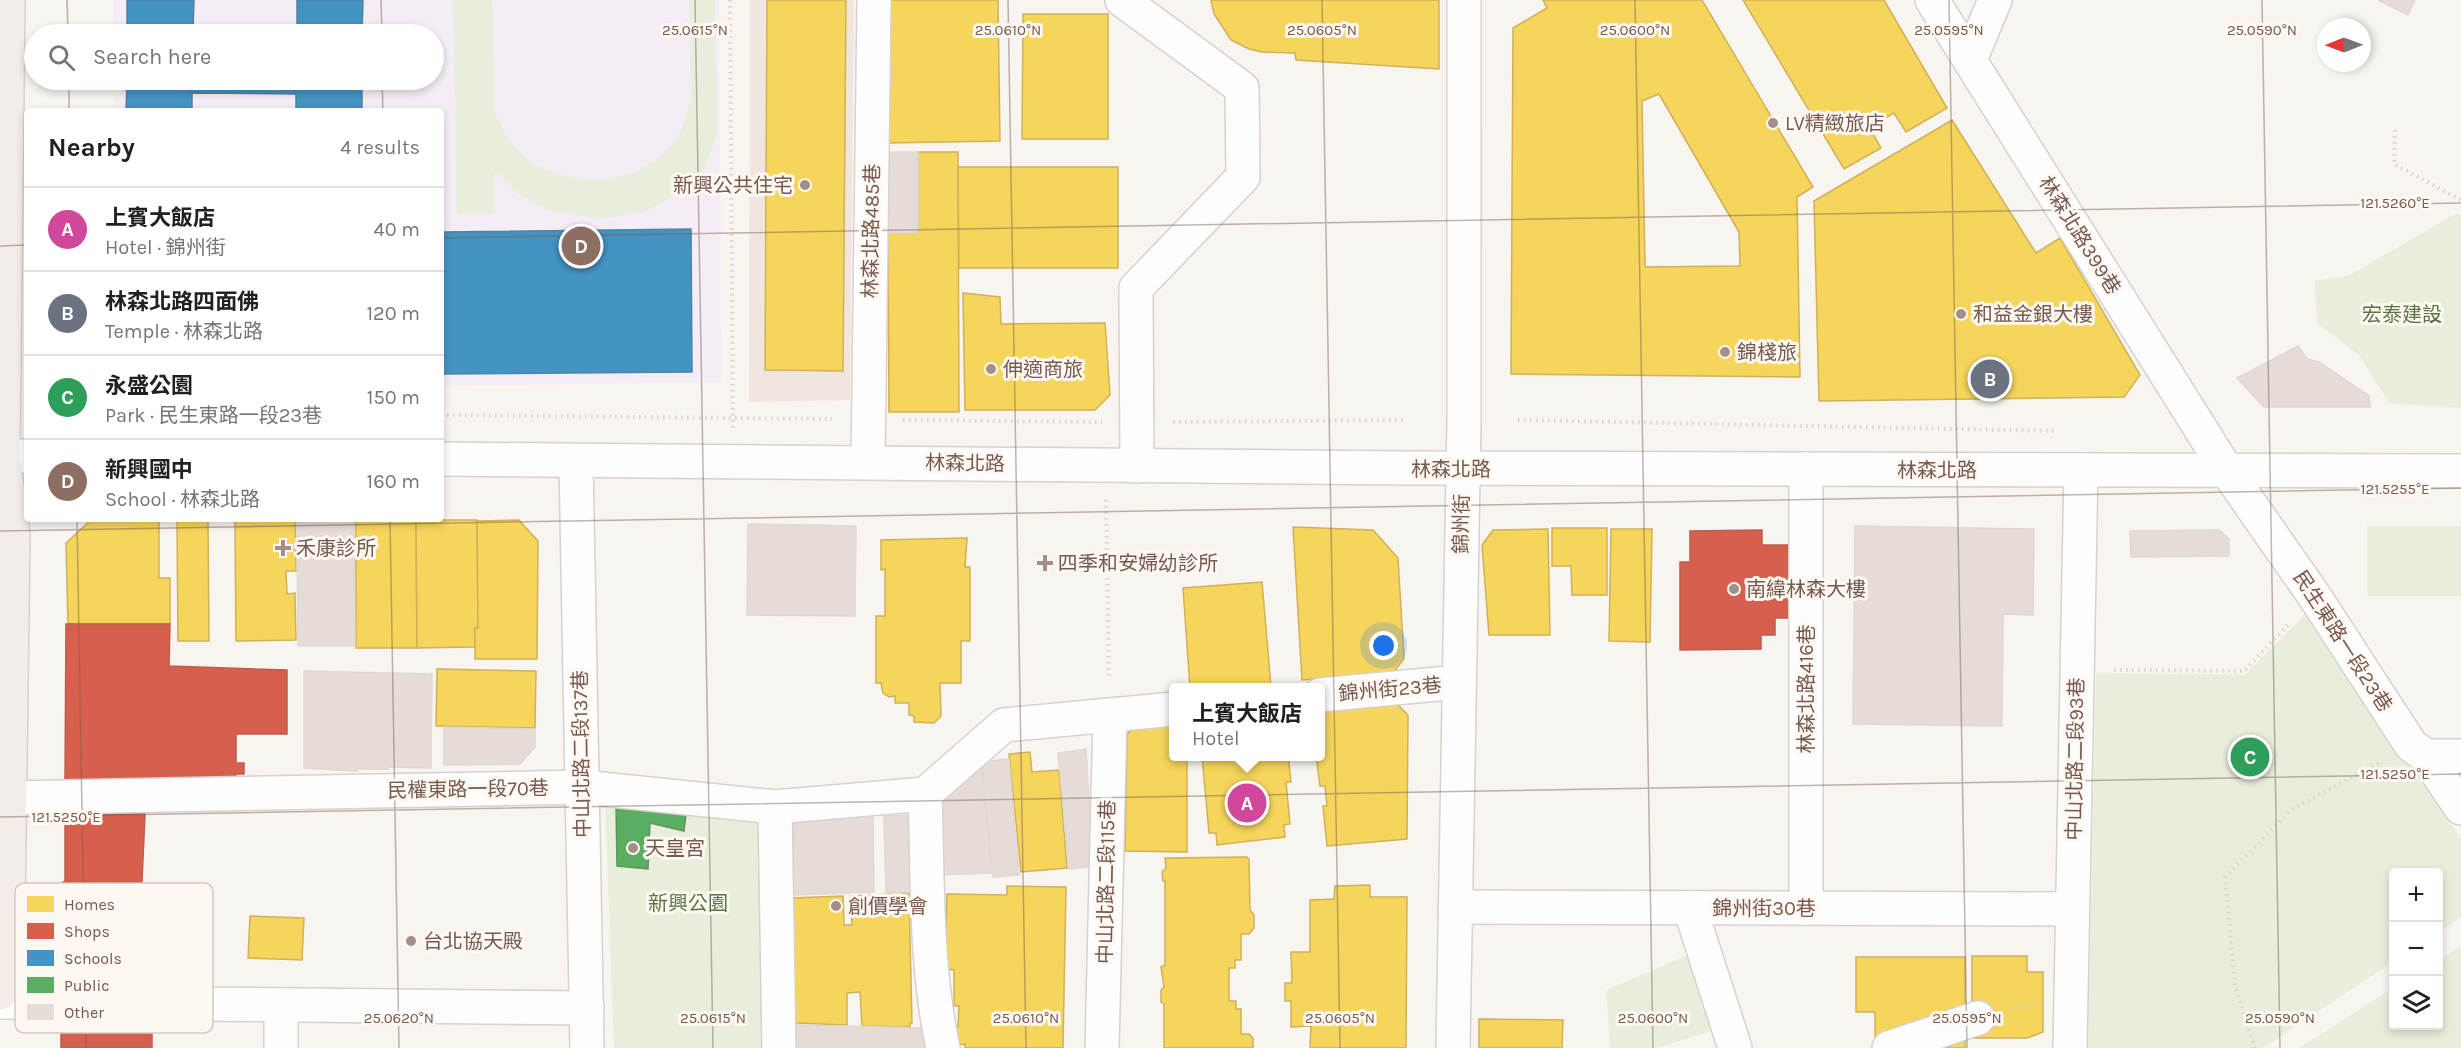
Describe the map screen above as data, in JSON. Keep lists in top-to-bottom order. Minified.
{"streets":{"street":["林森北路485巷","林森北路399巷","林森北路","錦州街","民生東路一段23巷","錦州街23巷","林森北路416巷","中山北路二段137巷","中山北路二段93巷","民權東路一段70巷","中山北路二段115巷","錦州街30巷"]},"crossings":[["林森北路485巷","林森北路"],["林森北路399巷","林森北路"],["林森北路399巷","民生東路一段23巷"],["林森北路","錦州街"],["林森北路","民生東路一段23巷"],["林森北路","林森北路416巷"],["林森北路","中山北路二段137巷"],["林森北路","中山北路二段93巷"],["錦州街","錦州街23巷"],["錦州街","錦州街30巷"],["林森北路416巷","錦州街30巷"],["中山北路二段137巷","民權東路一段70巷"],["中山北路二段93巷","錦州街30巷"]],"parks":["宏泰建設","新興公園"],"places":{"other":["LV精緻旅店","新興公共住宅","和益金銀大樓","錦棧旅","伸適商旅","南緯林森大樓","天皇宮","創價學會","台北協天殿"],"health":["禾康診所","四季和安婦幼診所"]},"legend":["Homes","Shops","Schools","Public","Other"],"north":"left","page":{"search":"Search here","heading":["Nearby","4 results"],"list":[{"mark":"A","name":"上賓大飯店","note":"Hotel · 錦州街","value":"40 m"},{"mark":"B","name":"林森北路四面佛","note":"Temple · 林森北路","value":"120 m"},{"mark":"C","name":"永盛公園","note":"Park · 民生東路一段23巷","value":"150 m"},{"mark":"D","name":"新興國中","note":"School · 林森北路","value":"160 m"}],"pins":["D","B","C","A"],"popup":["上賓大飯店","Hotel"],"map_buttons":["+","−"]},"coordinates":["25.0615°N","25.0610°N","25.0605°N","25.0600°N","25.0595°N","25.0590°N","121.5260°E","121.5255°E","121.5250°E","25.0620°N"]}
